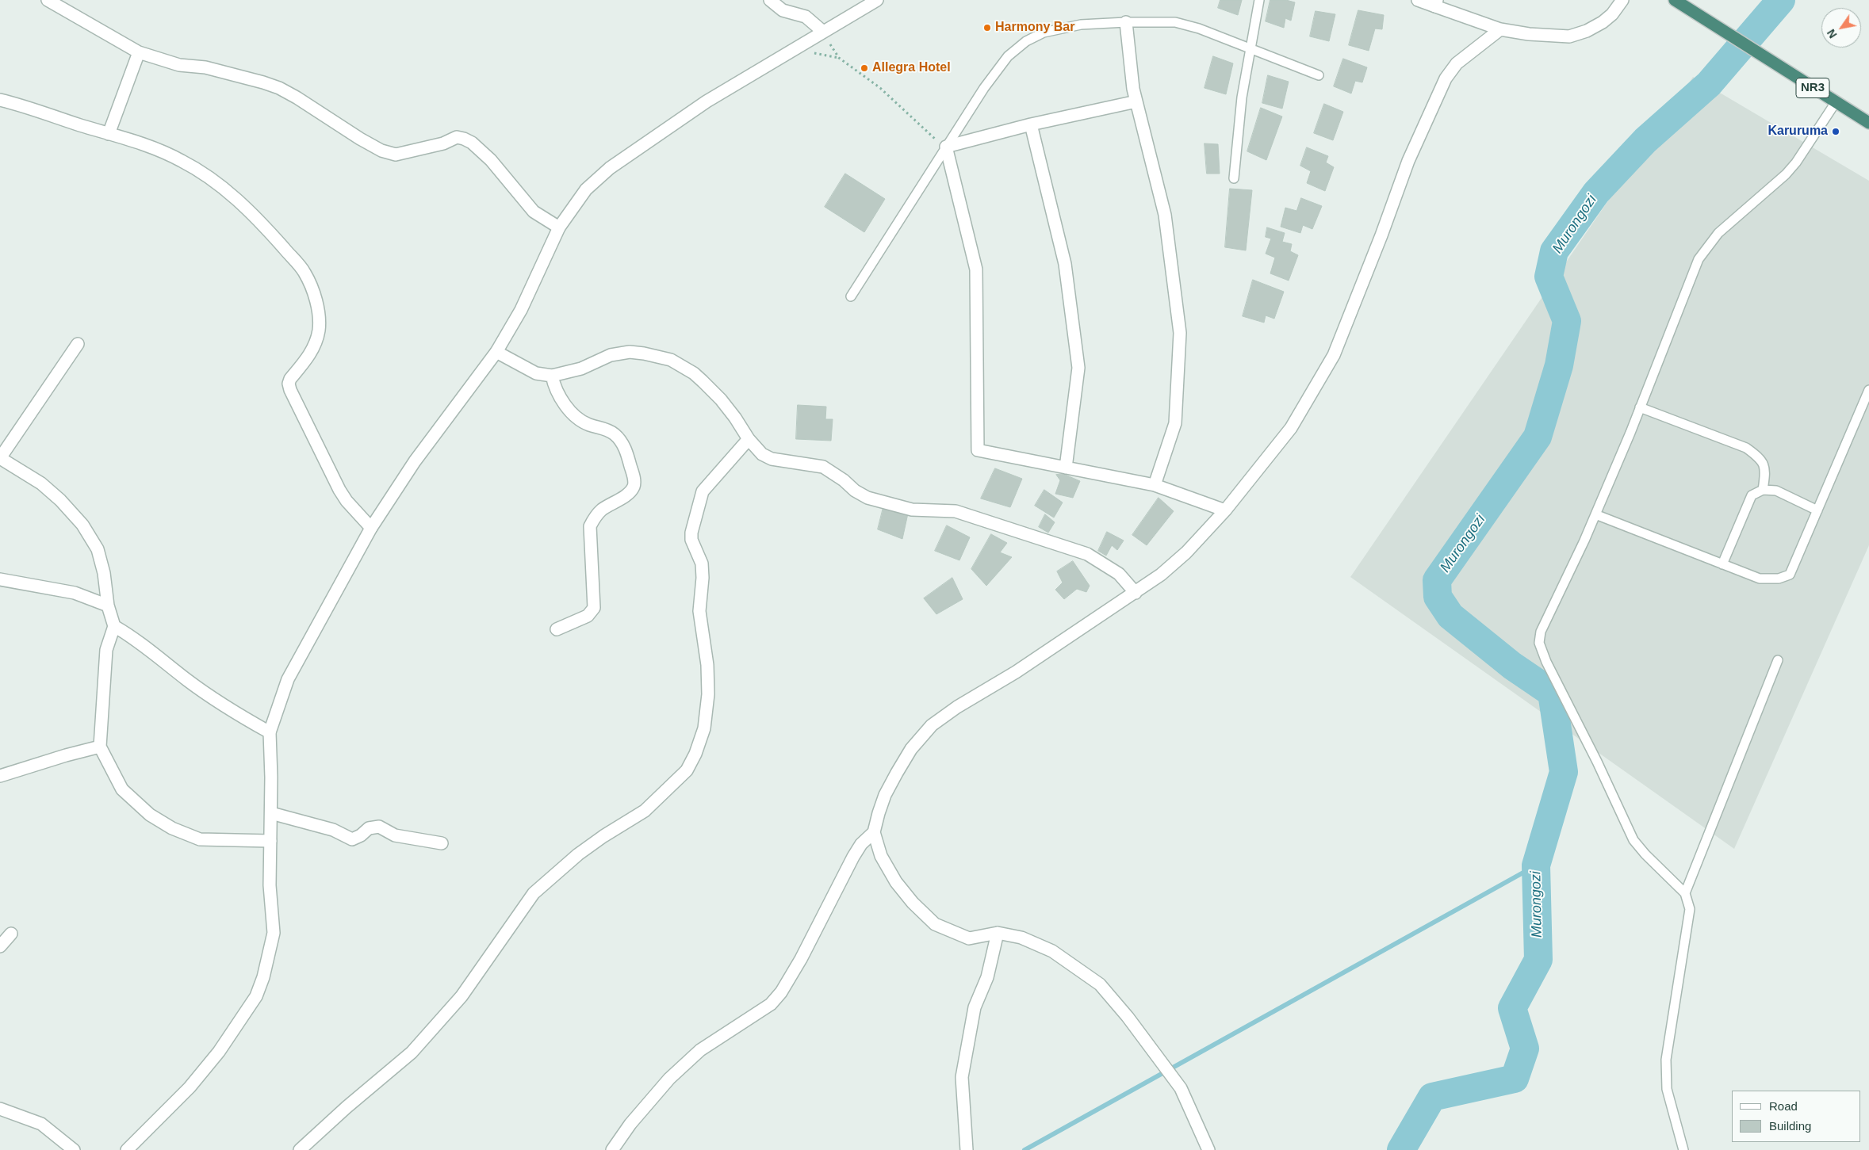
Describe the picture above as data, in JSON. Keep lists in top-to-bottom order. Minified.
{"streets":{"highway":["NR3"]},"water":["Murongozi"],"places":["Harmony Bar","Allegra Hotel","Karuruma"],"legend":["Road","Building"],"north":"bottom left"}
